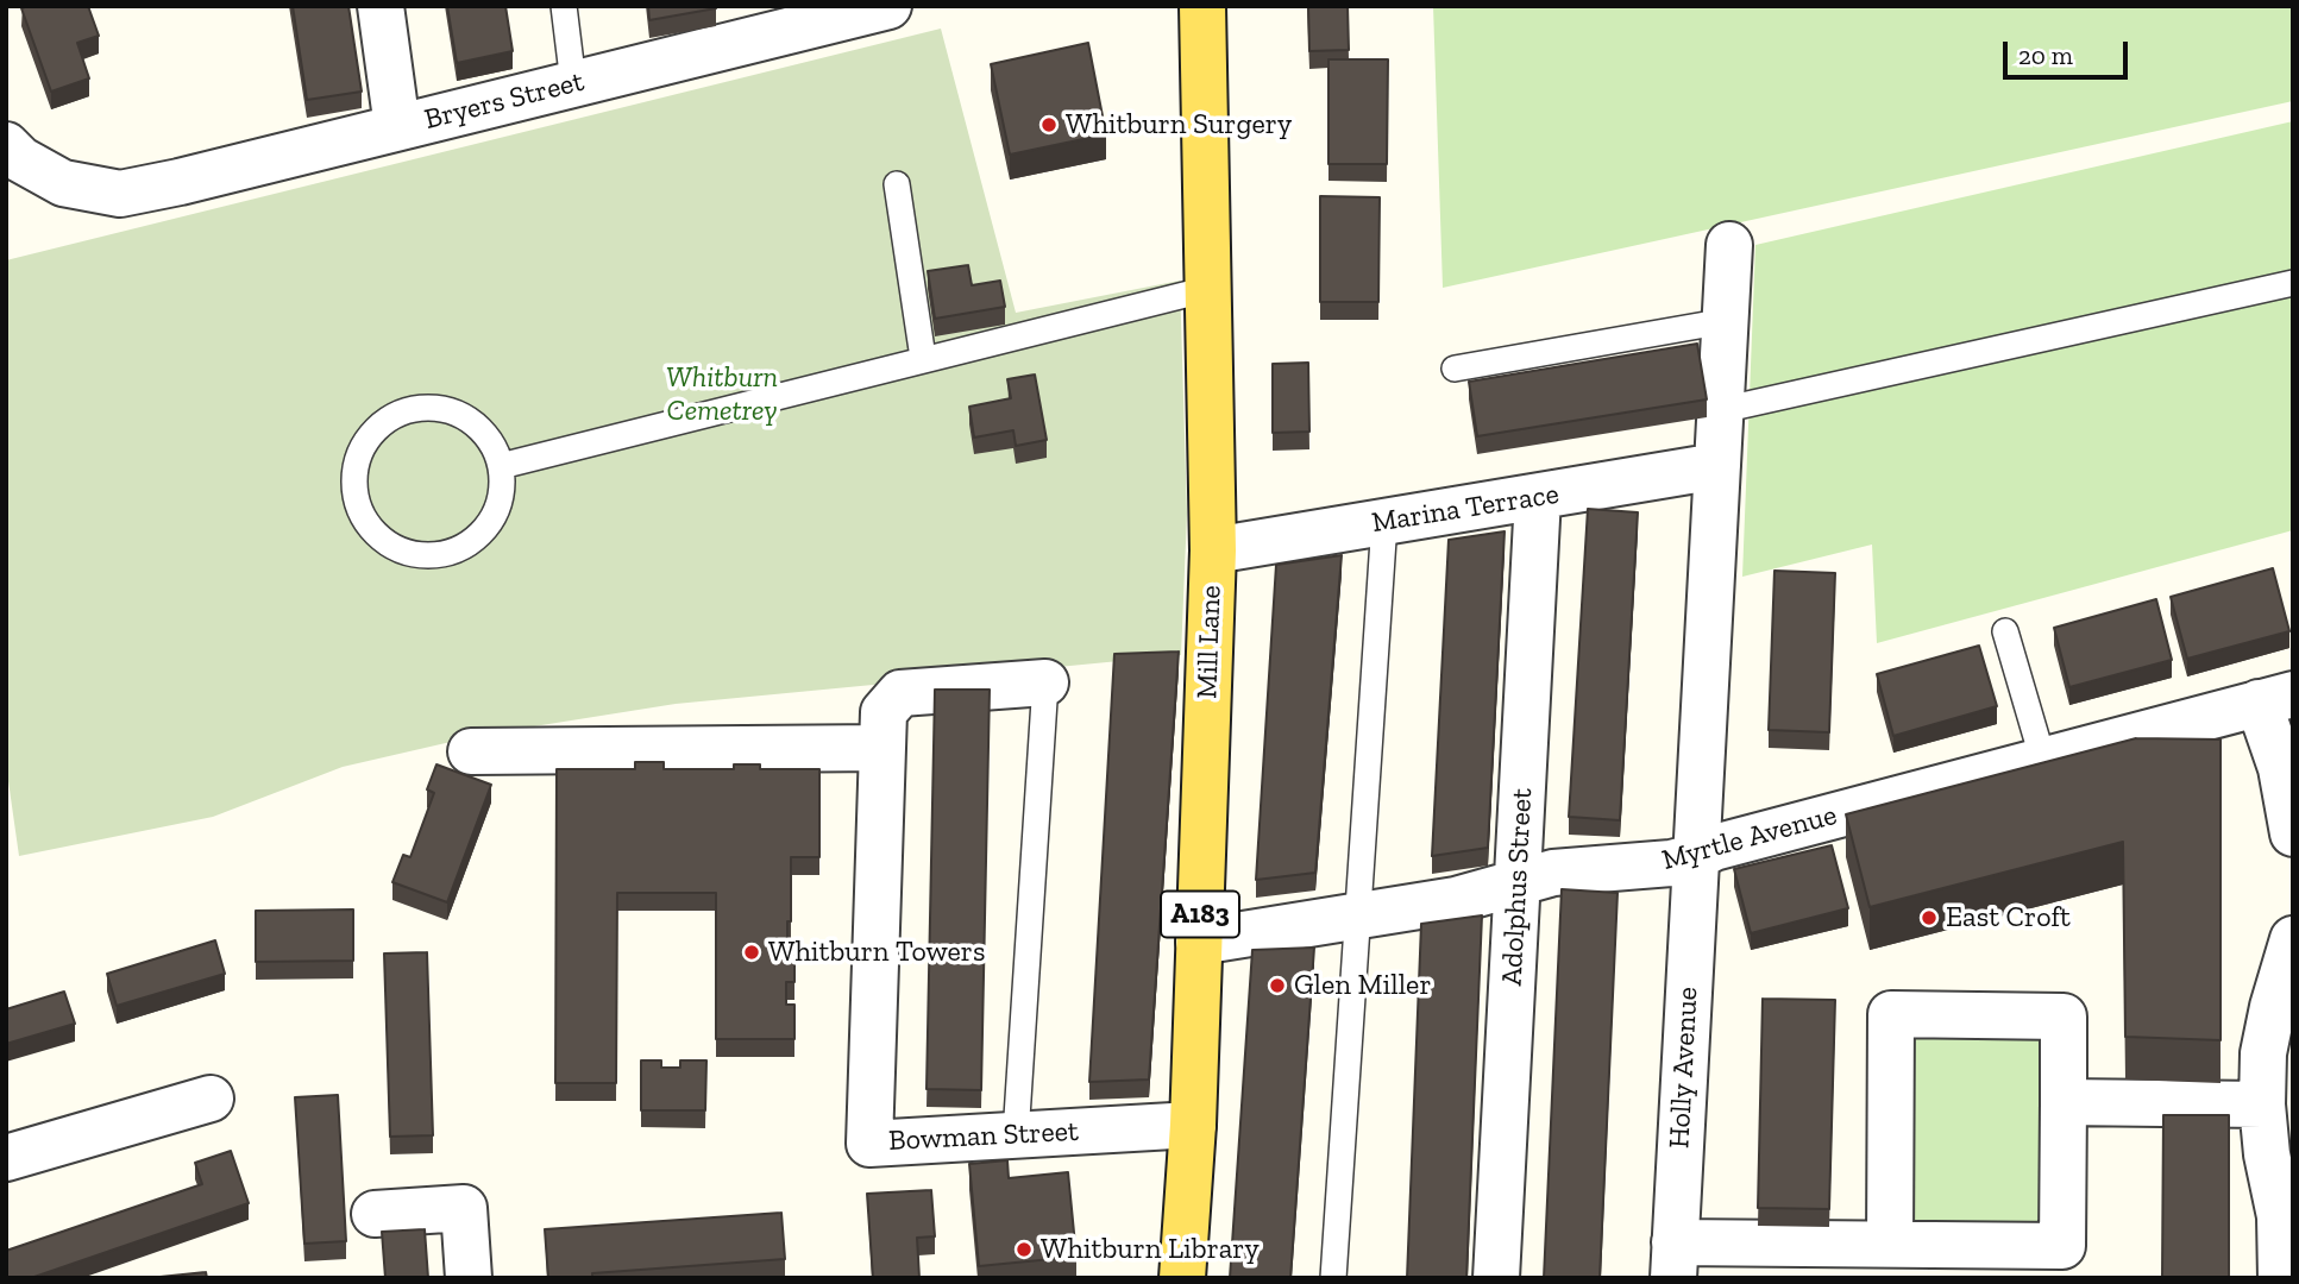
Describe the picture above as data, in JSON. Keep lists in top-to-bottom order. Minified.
{"streets":{"main road":["Mill Lane","A183"],"street":["Bryers Street","Marina Terrace","Myrtle Avenue","Adolphus Street","Holly Avenue","Bowman Street"]},"crossings":[["Marina Terrace","Mill Lane"],["Marina Terrace","Adolphus Street"],["Marina Terrace","Holly Avenue"],["Mill Lane","Myrtle Avenue"],["Mill Lane","Bowman Street"],["Myrtle Avenue","Adolphus Street"],["Myrtle Avenue","Holly Avenue"]],"parks":["Whitburn Cemetrey"],"places":["Whitburn Surgery","East Croft","Whitburn Towers","Glen Miller","Whitburn Library"],"scale_bar":"20 m"}
